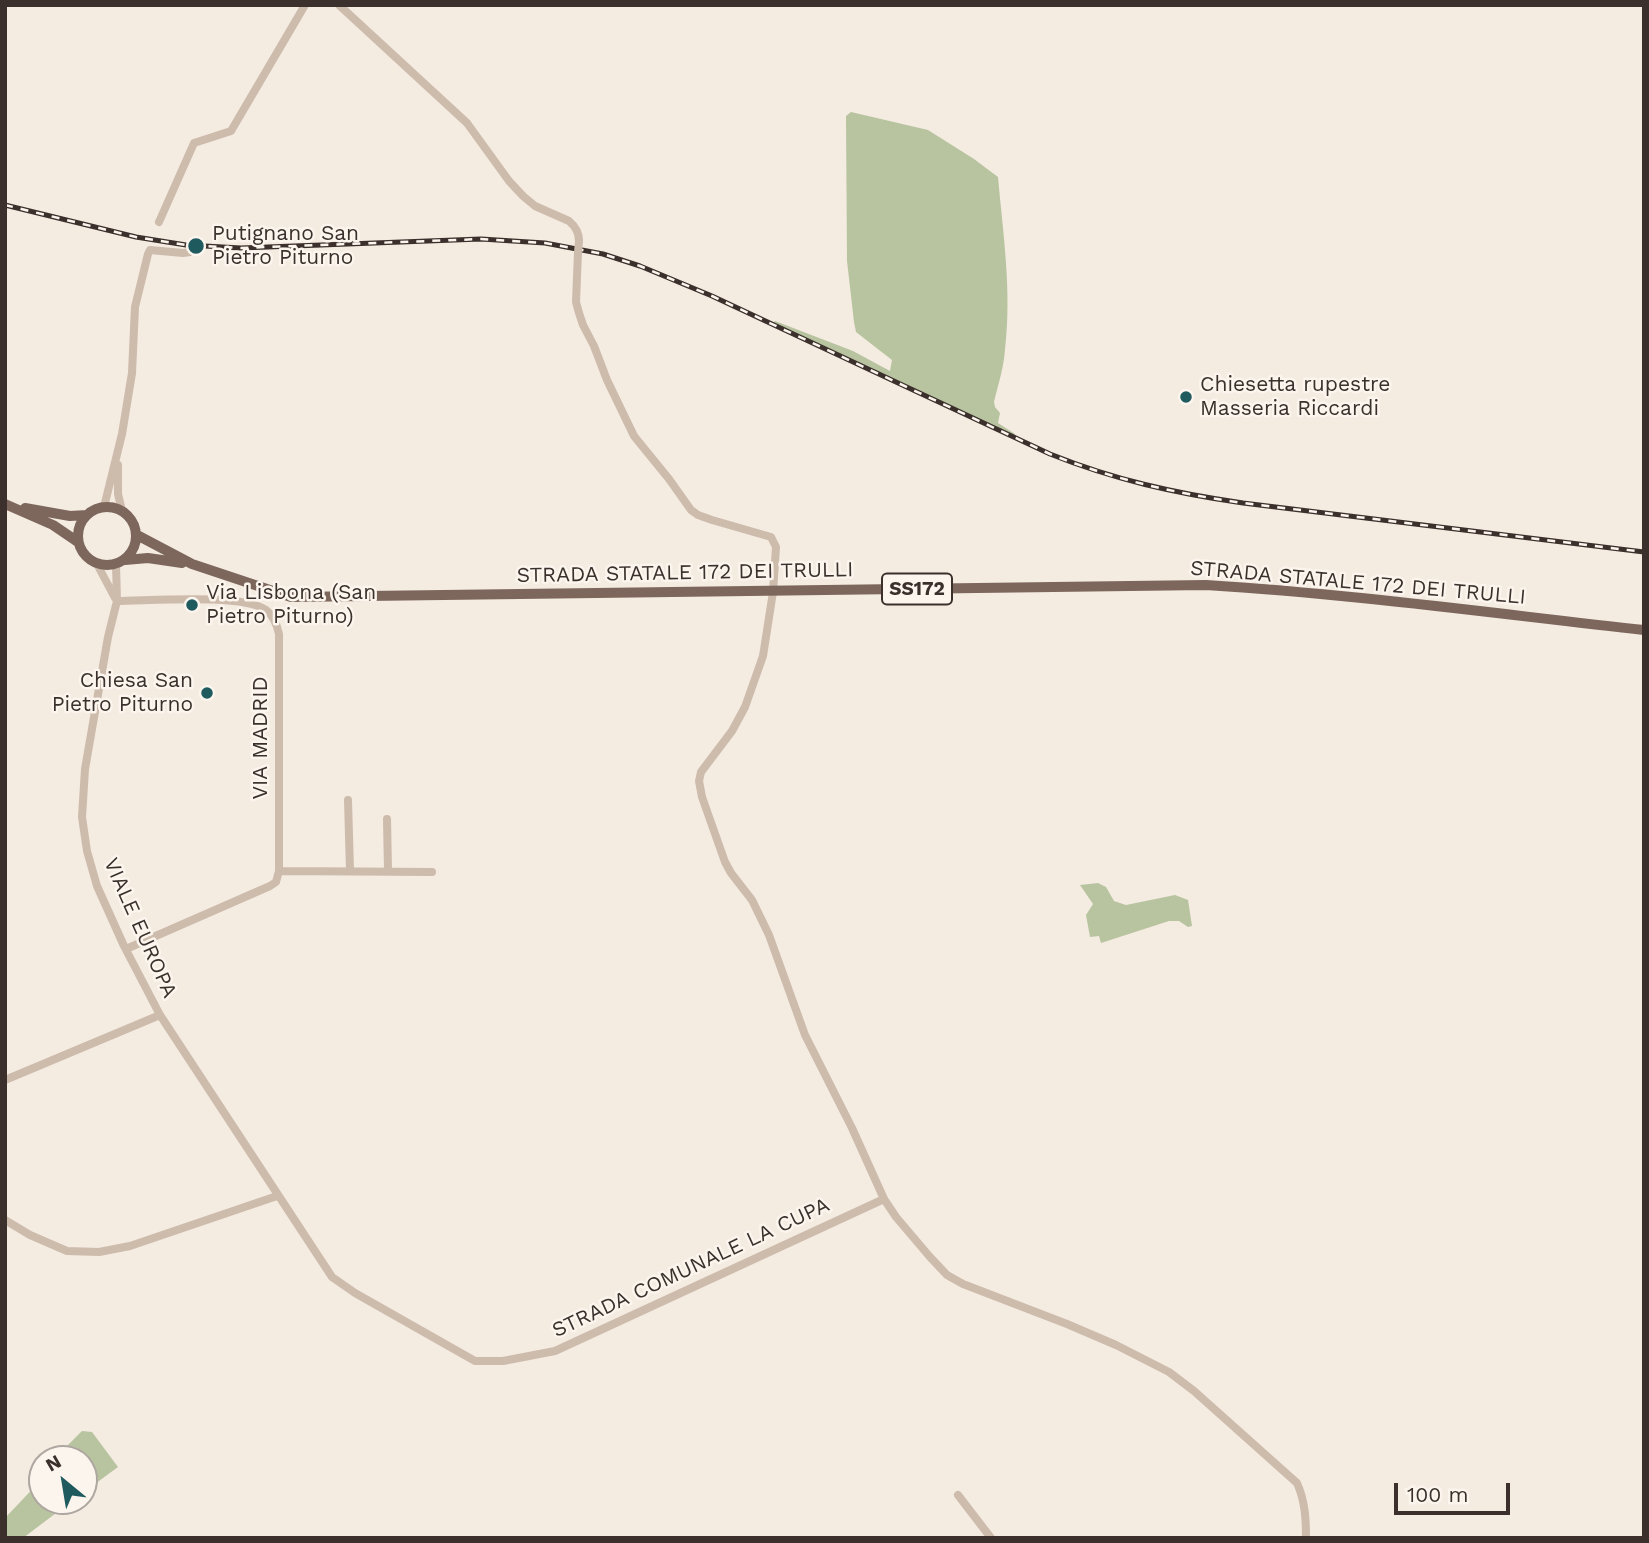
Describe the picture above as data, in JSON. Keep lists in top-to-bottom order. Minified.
{"streets":{"main road":["STRADA STATALE 172 DEI TRULLI","SS172"],"street":["VIA MADRID","VIALE EUROPA","STRADA COMUNALE LA CUPA"]},"crossings":[["STRADA STATALE 172 DEI TRULLI","VIALE EUROPA"],["VIA MADRID","VIALE EUROPA"],["VIALE EUROPA","STRADA COMUNALE LA CUPA"]],"places":["Putignano San Pietro Piturno","Chiesetta rupestre Masseria Riccardi","Via Lisbona (San Pietro Piturno)","Chiesa San Pietro Piturno"],"scale_bar":"100 m","north":"top left"}
